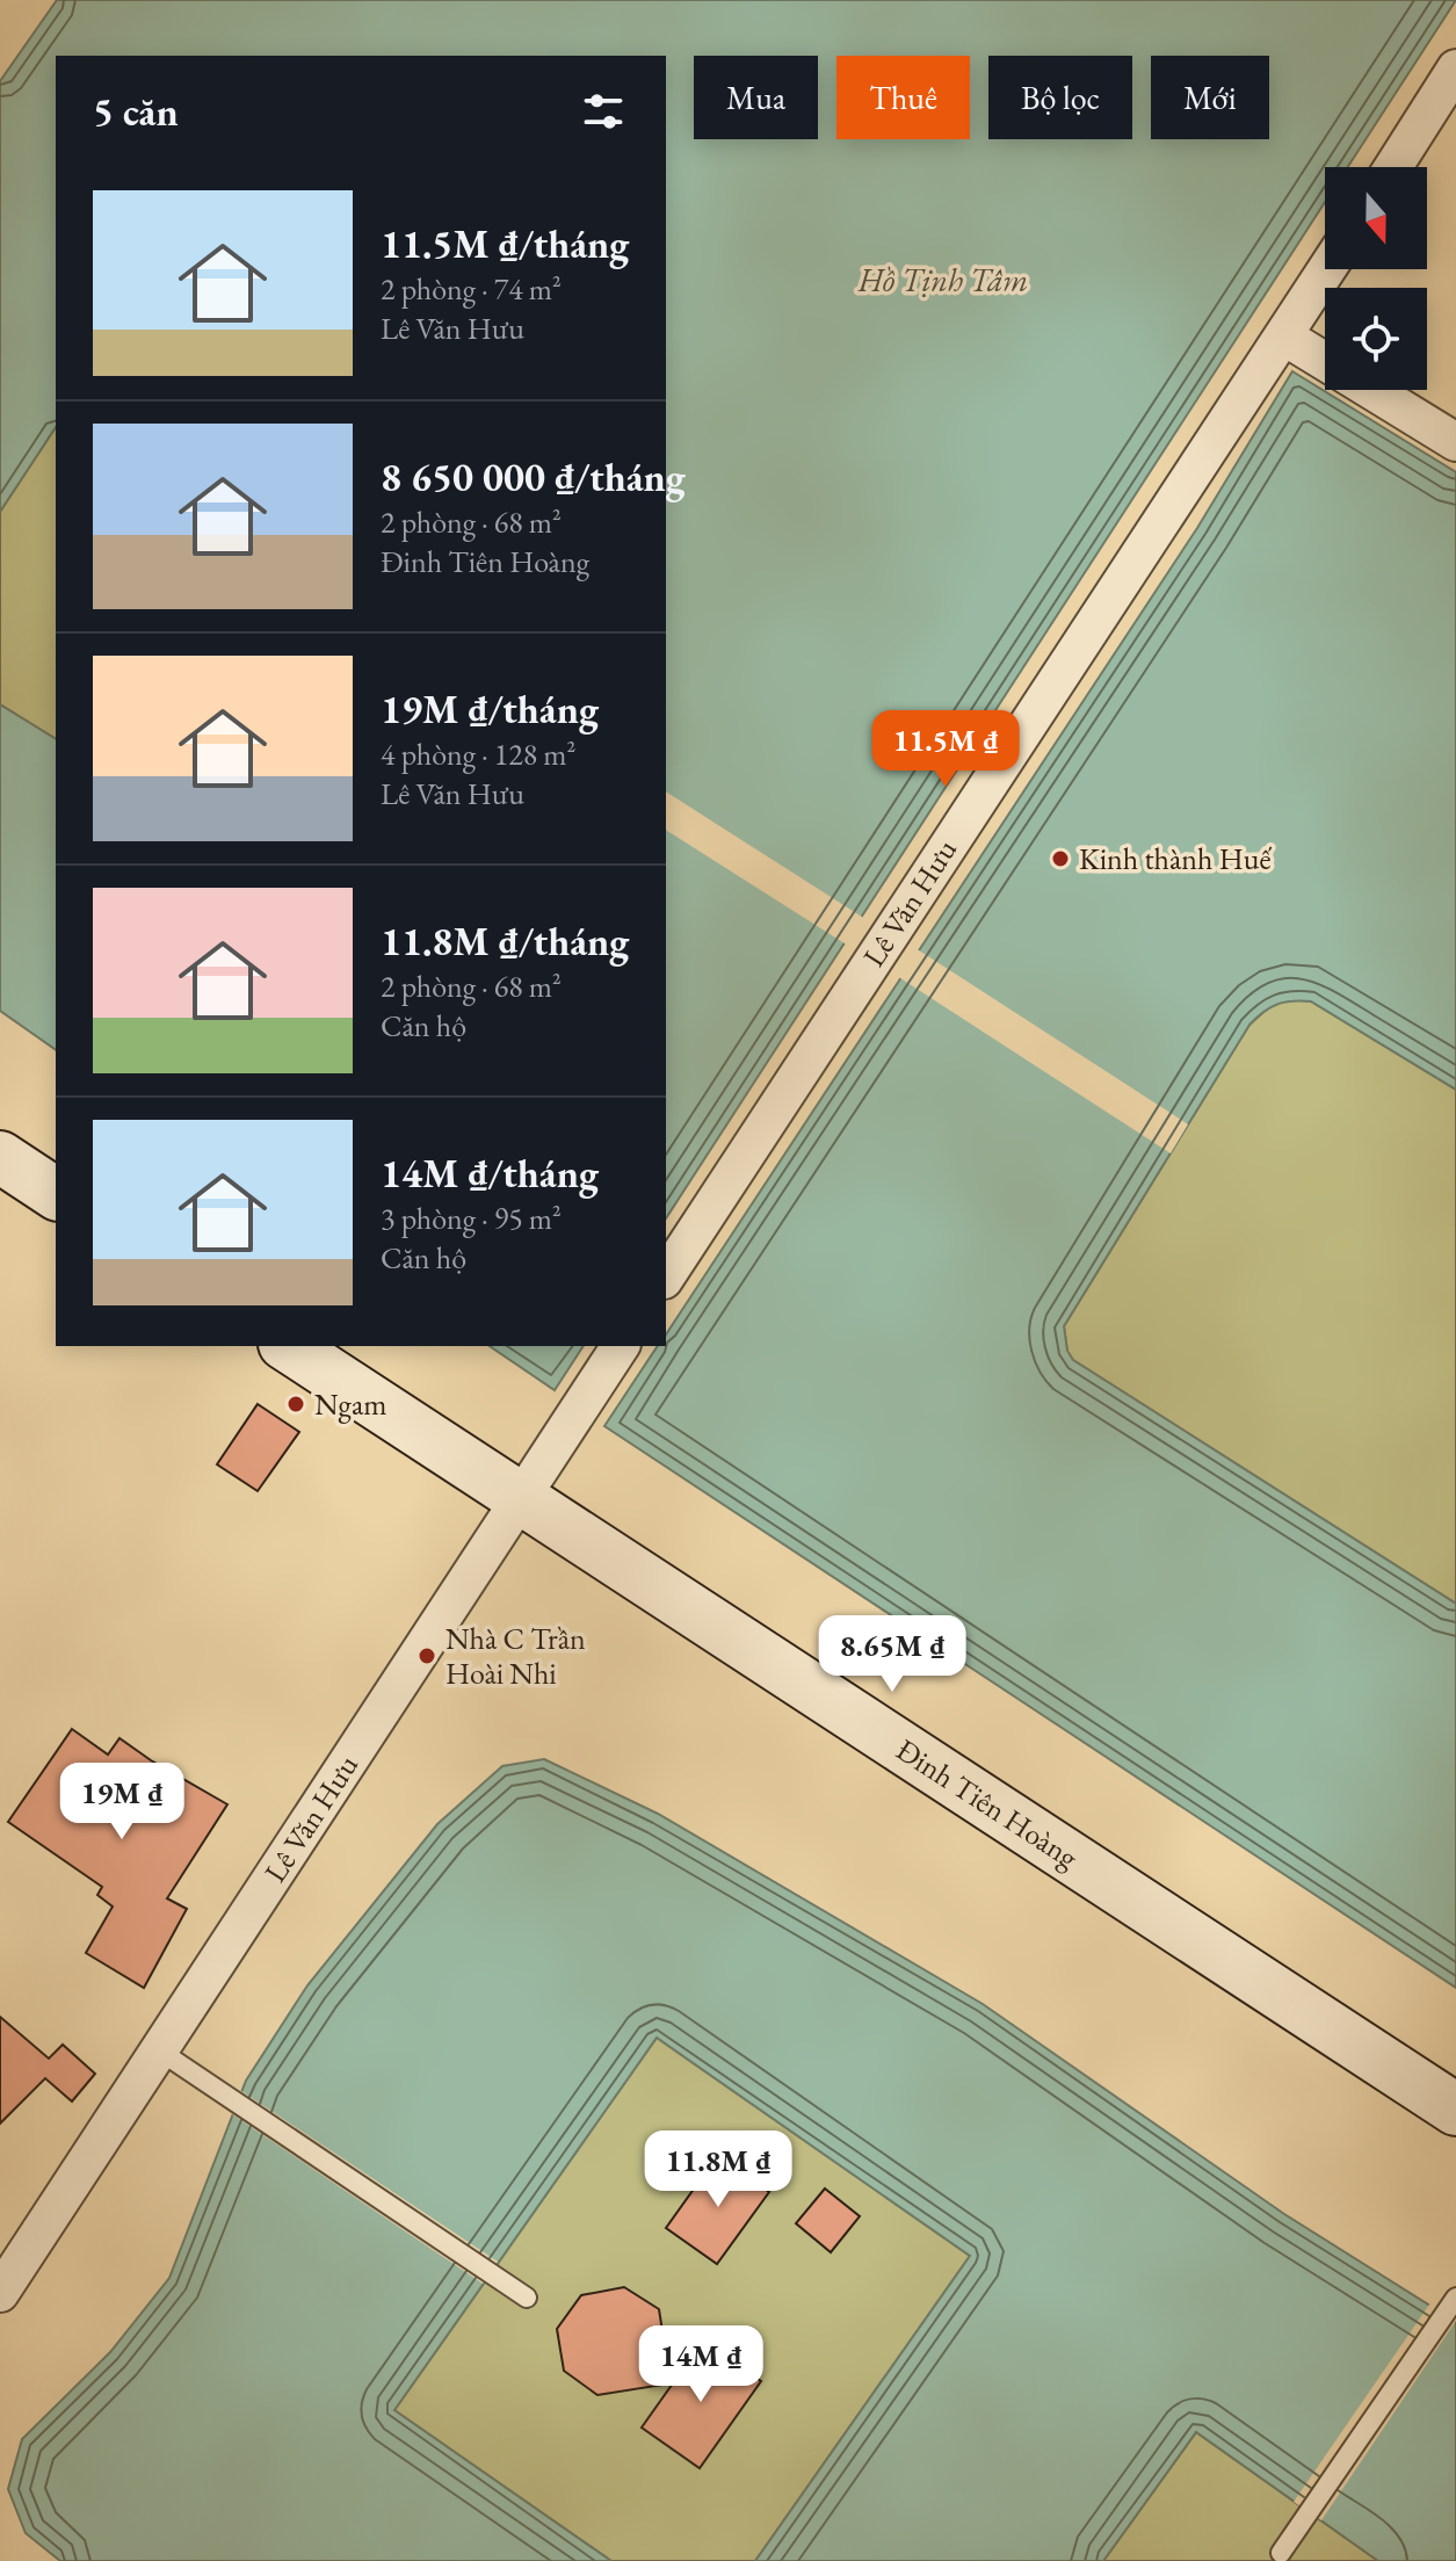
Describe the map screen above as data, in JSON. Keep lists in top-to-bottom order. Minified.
{"streets":{"main road":["Đinh Tiên Hoàng"],"street":["Lê Văn Hưu"]},"crossings":[["Lê Văn Hưu","Đinh Tiên Hoàng"]],"water":["Hồ Tịnh Tâm"],"places":["Kinh thành Huế","Ngam","Nhà C Trần Hoài Nhi"],"north":"bottom","page":{"chip":["Mua","Thuê","Bộ lọc","Mới"],"heading":"5 căn","list":[{"name":"11.5M ₫/tháng","note":"2 phòng · 74 m² · Lê Văn Hưu"},{"name":"8 650 000 ₫/tháng","note":"2 phòng · 68 m² · Đinh Tiên Hoàng"},{"name":"19M ₫/tháng","note":"4 phòng · 128 m² · Lê Văn Hưu"},{"name":"11.8M ₫/tháng","note":"2 phòng · 68 m² · Căn hộ"},{"name":"14M ₫/tháng","note":"3 phòng · 95 m² · Căn hộ"}],"price":["11.5M ₫","8.65M ₫","19M ₫","11.8M ₫","14M ₫"]}}
